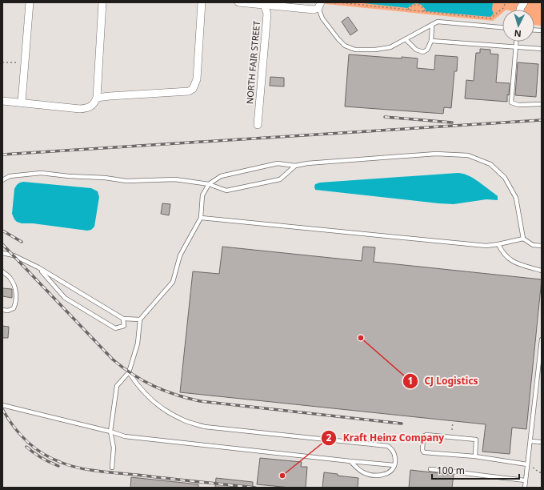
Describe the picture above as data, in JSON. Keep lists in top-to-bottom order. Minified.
{"streets":{"street":["NORTH FAIR STREET"]},"places":["CJ Logistics","Kraft Heinz Company"],"scale_bar":"100 m","north":"bottom"}
